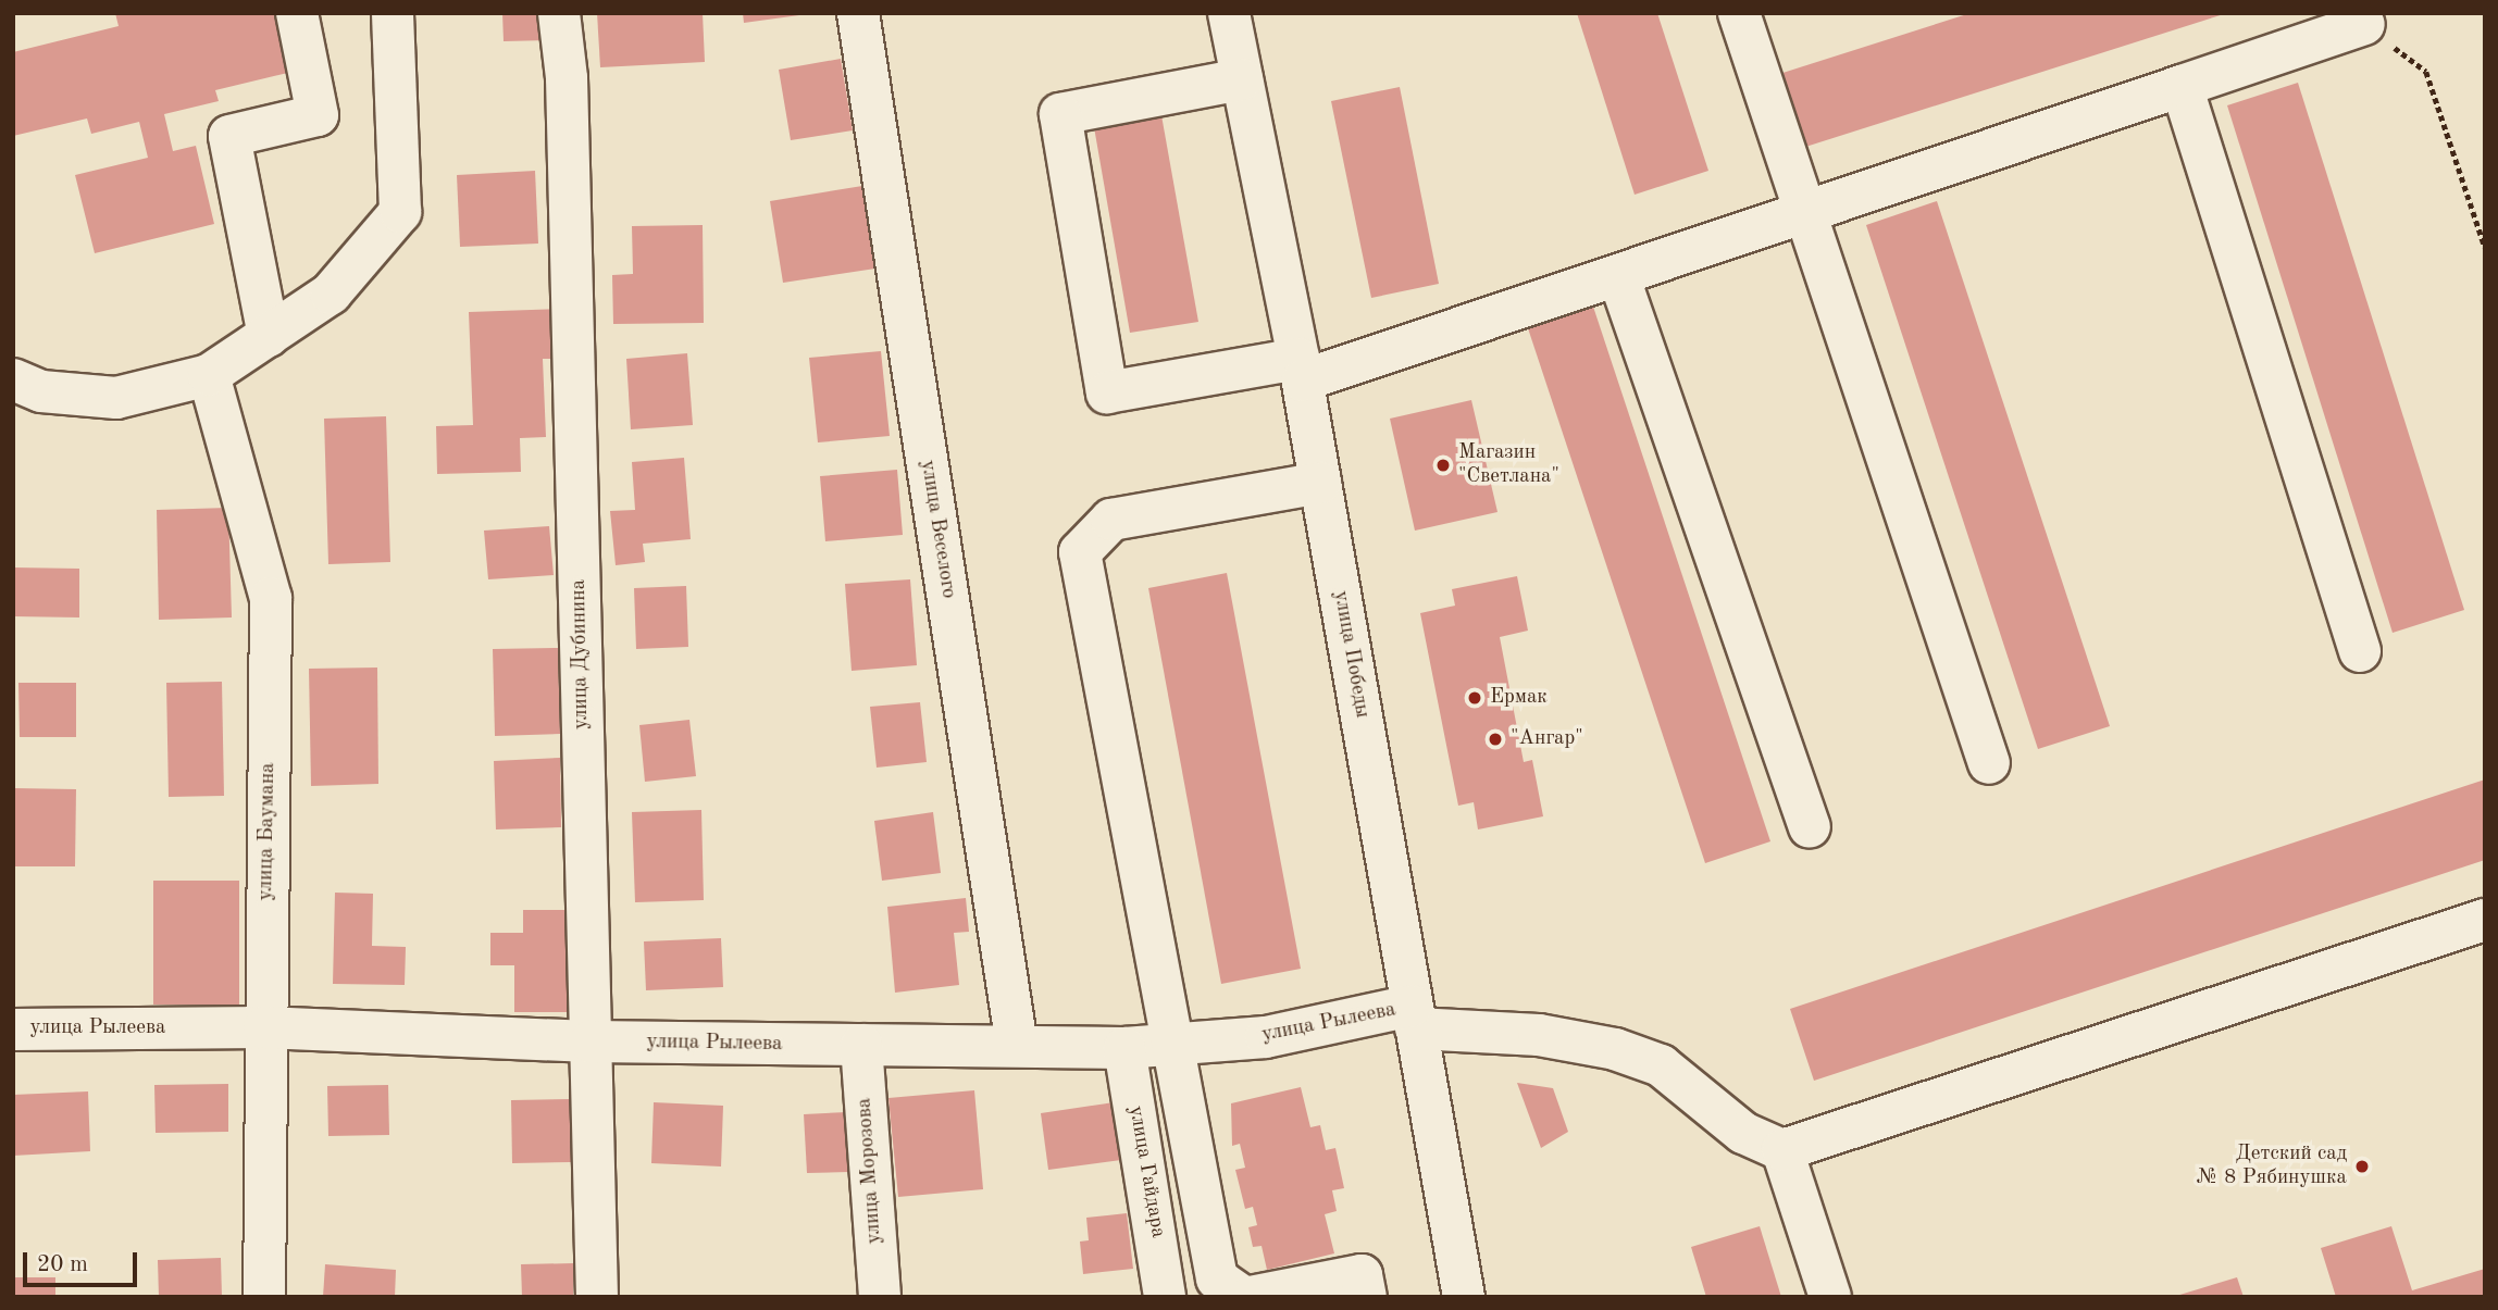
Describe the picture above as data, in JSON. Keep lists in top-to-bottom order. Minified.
{"streets":{"street":["улица Веселого","улица Дубинина","улица Победы","улица Баумана","улица Рылеева","улица Морозова","улица Гайдара"]},"crossings":[["улица Веселого","улица Рылеева"],["улица Дубинина","улица Рылеева"],["улица Победы","улица Рылеева"],["улица Баумана","улица Рылеева"],["улица Рылеева","улица Морозова"],["улица Рылеева","улица Гайдара"]],"places":["Магазин \"Светлана\"","Ермак","\"Ангар\"","Детский сад № 8 Рябинушка"],"scale_bar":"20 m"}
